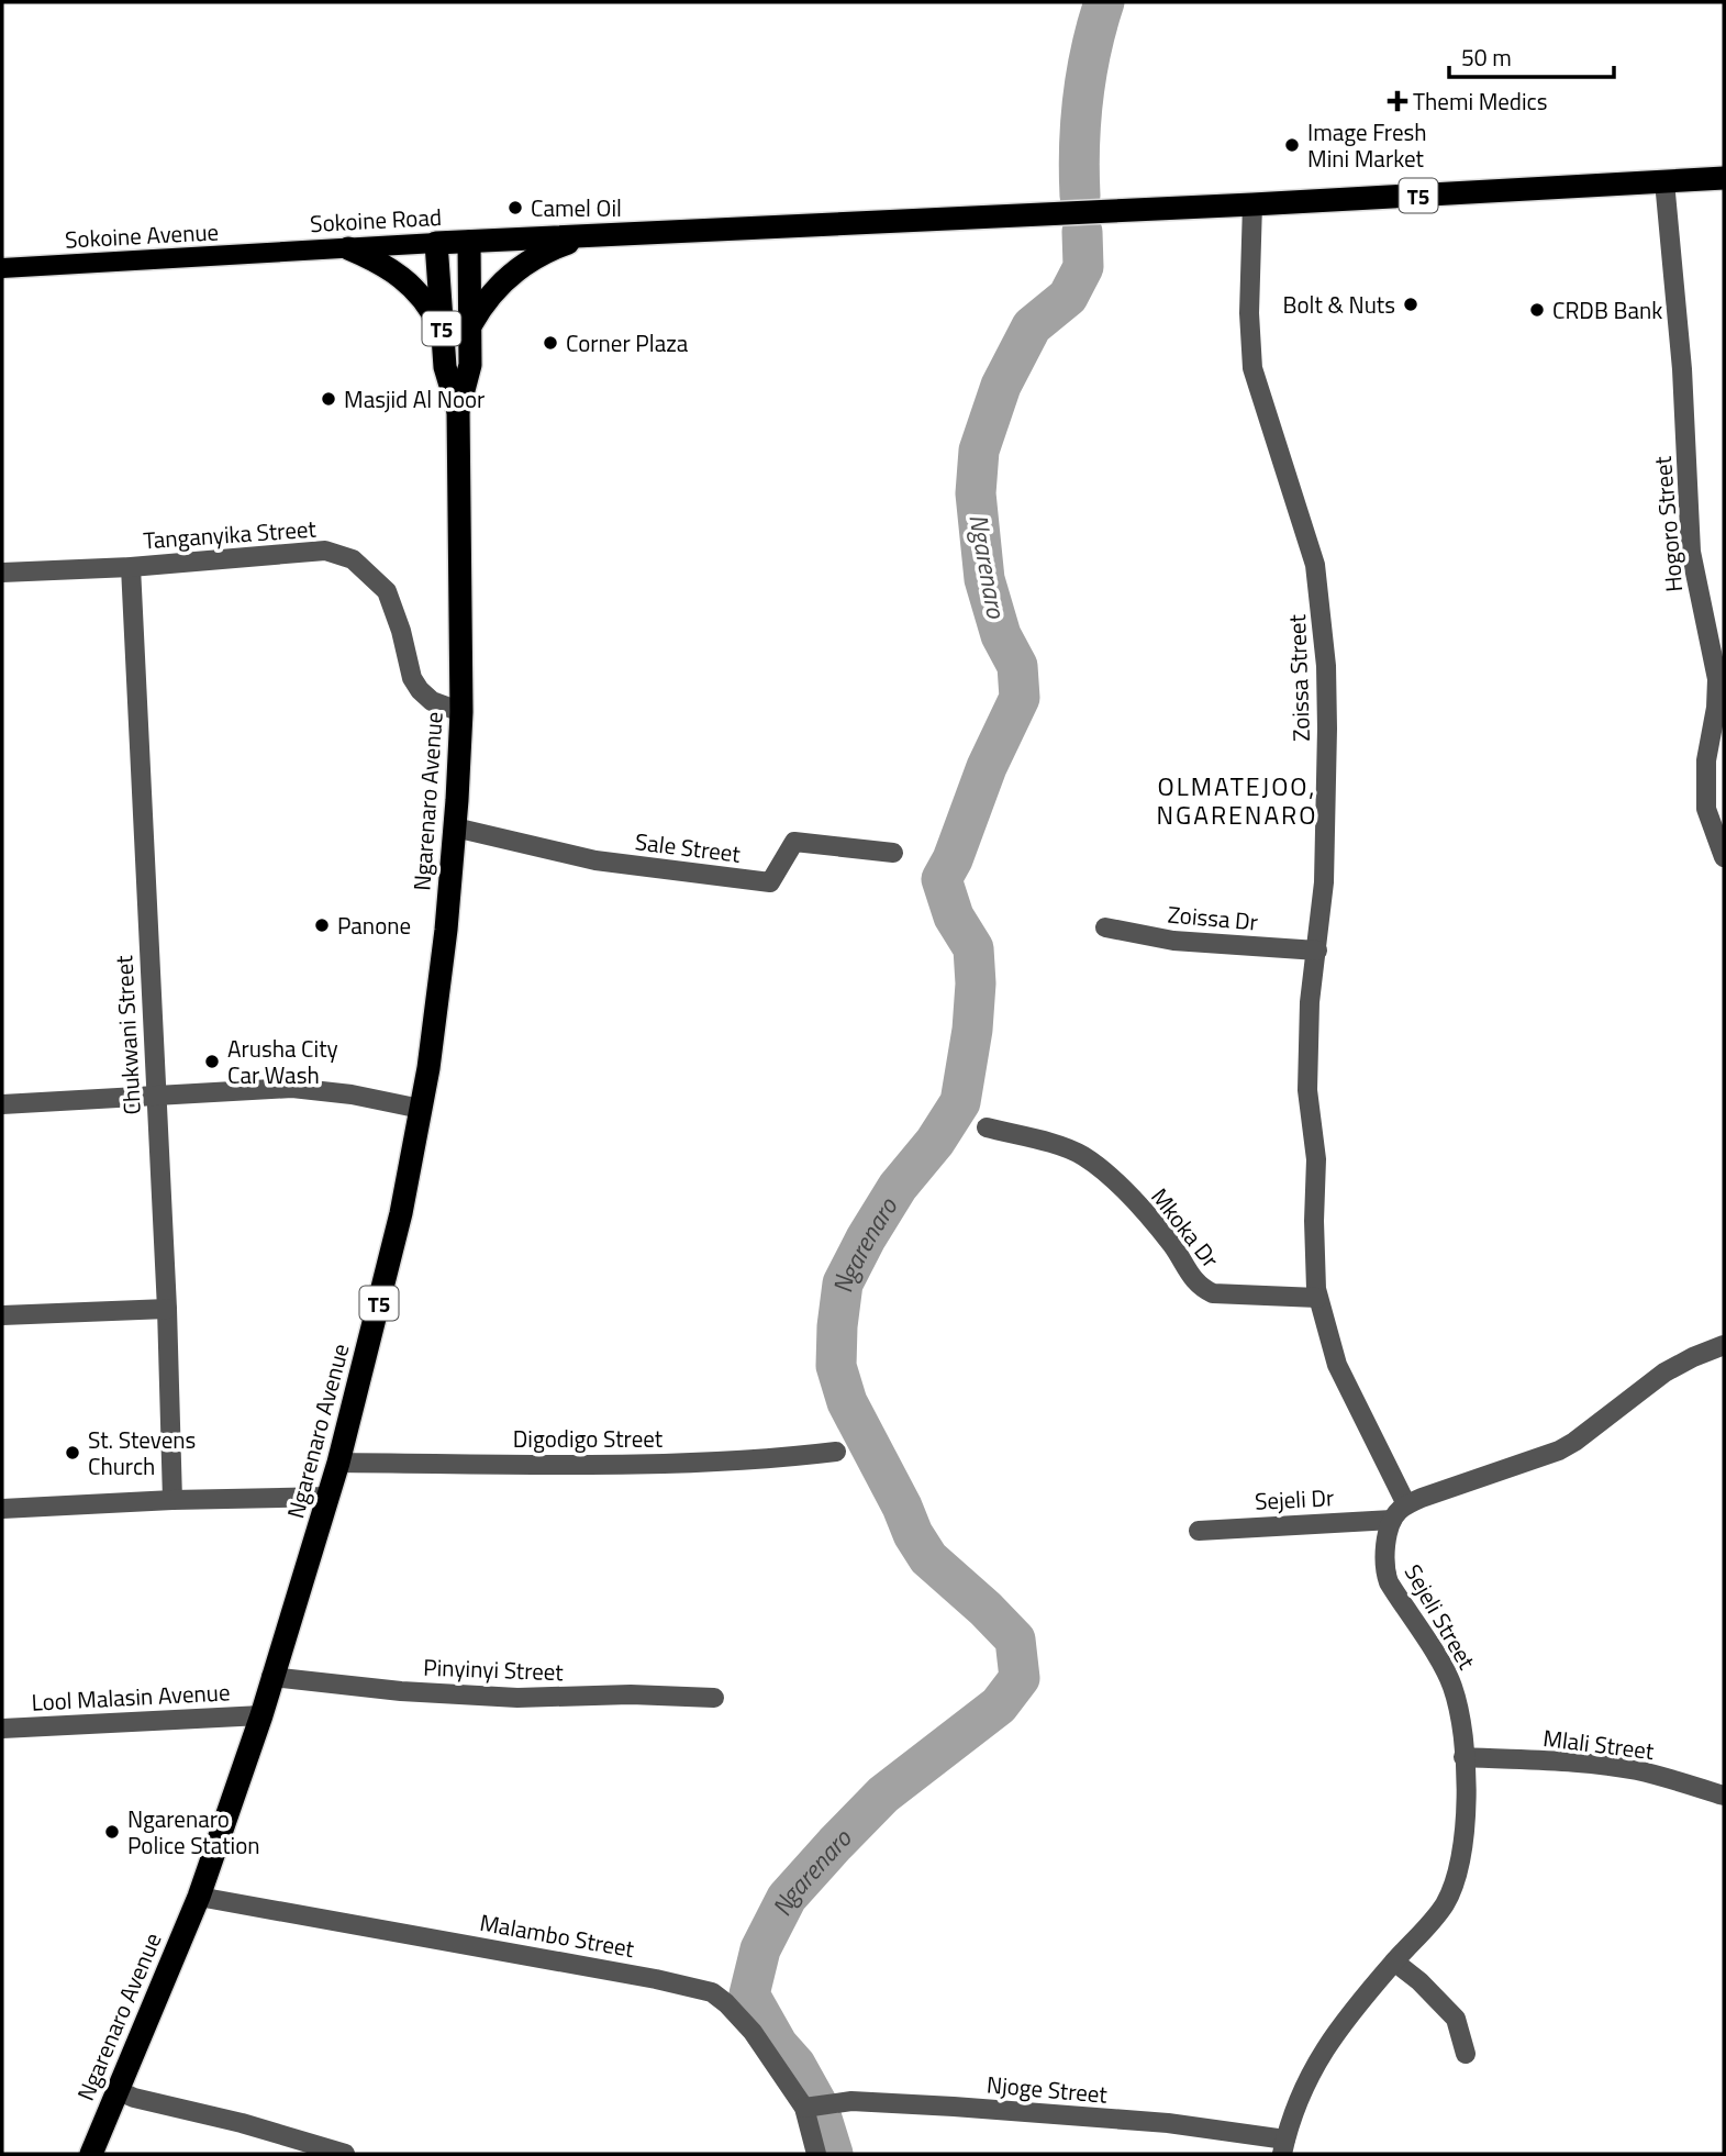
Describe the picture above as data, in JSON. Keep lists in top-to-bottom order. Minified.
{"streets":{"highway":["T5","Sokoine Road","Ngarenaro Avenue"],"main road":["Sokoine Avenue"],"street":["Hogoro Street","Tanganyika Street","Zoissa Street","Sale Street","Zoissa Dr","Chukwani Street","Mkoka Dr","Digodigo Street","Sejeli Dr","Sejeli Street","Pinyinyi Street","Lool Malasin Avenue","Mlali Street","Malambo Street","Njoge Street"]},"crossings":[["T5","Sokoine Road"],["T5","Hogoro Street"],["T5","Zoissa Street"],["T5","Ngarenaro Avenue"],["Sokoine Road","Sokoine Avenue"],["Tanganyika Street","Ngarenaro Avenue"],["Tanganyika Street","Chukwani Street"],["Zoissa Street","Zoissa Dr"],["Zoissa Street","Mkoka Dr"],["Ngarenaro Avenue","Sale Street"],["Ngarenaro Avenue","Digodigo Street"],["Ngarenaro Avenue","Pinyinyi Street"],["Ngarenaro Avenue","Lool Malasin Avenue"],["Ngarenaro Avenue","Malambo Street"],["Sejeli Dr","Sejeli Street"],["Sejeli Street","Mlali Street"],["Sejeli Street","Njoge Street"],["Malambo Street","Njoge Street"]],"districts":["OLMATEJOO, NGARENARO"],"water":["Ngarenaro"],"places":{"health":["Themi Medics"],"other":["Image Fresh Mini Market","Camel Oil","Bolt & Nuts","CRDB Bank","Corner Plaza","Masjid Al Noor","Panone","Arusha City Car Wash","St. Stevens Church","Ngarenaro Police Station"]},"scale_bar":"50 m"}
